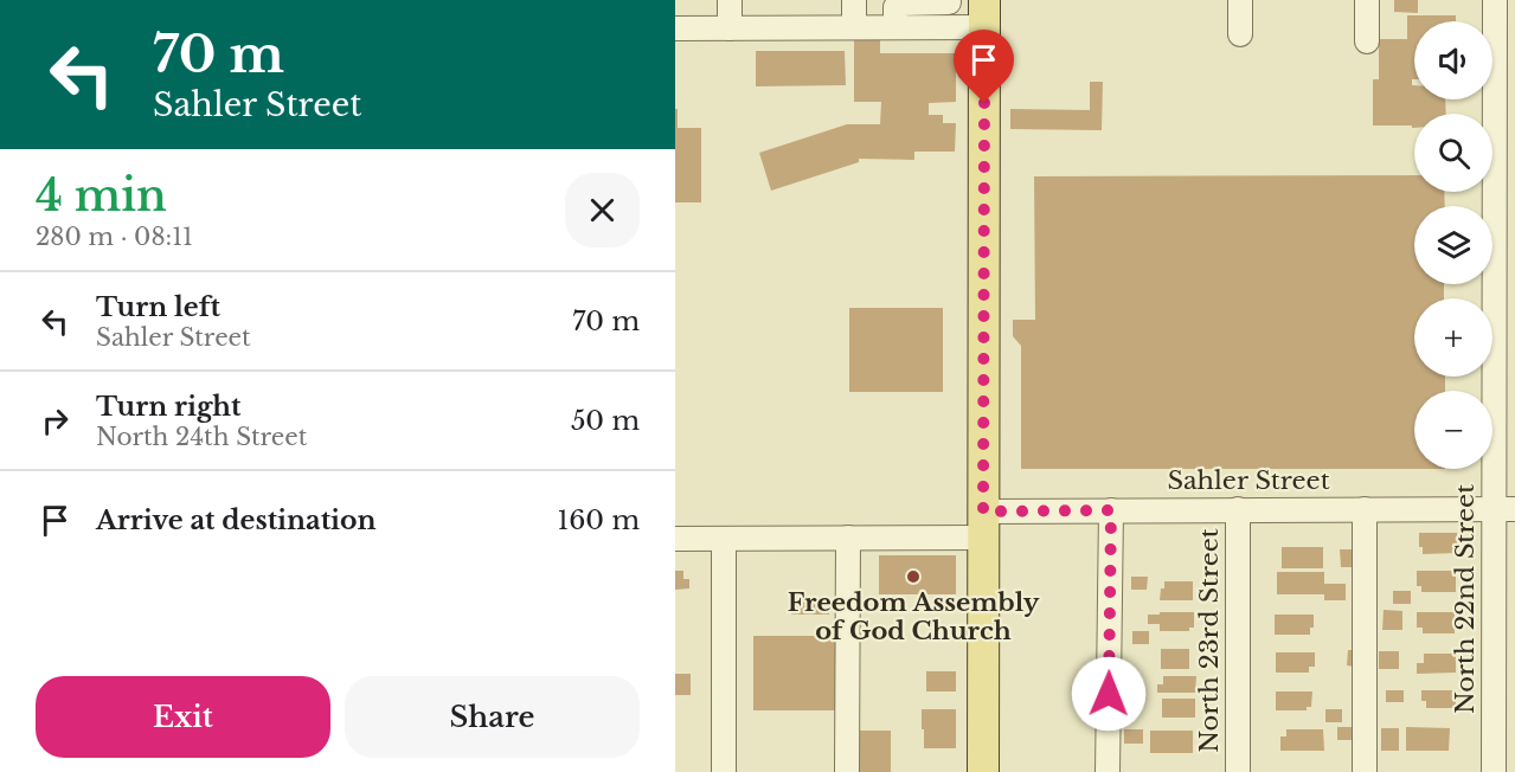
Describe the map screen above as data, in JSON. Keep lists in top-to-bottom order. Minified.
{"streets":{"street":["Sahler Street","North 22nd Street","North 23rd Street"]},"crossings":[["Sahler Street","North 22nd Street"],["Sahler Street","North 23rd Street"]],"places":["Freedom Assembly of God Church"],"page":{"turn":["70 m","Sahler Street"],"map_buttons":["+","−"],"heading":["4 min","280 m · 08:11"],"list":[{"name":"Turn left","note":"Sahler Street","value":"70 m"},{"name":"Turn right","note":"North 24th Street","value":"50 m"},{"name":"Arrive at destination","value":"160 m"}],"buttons":["Exit","Share"]}}
